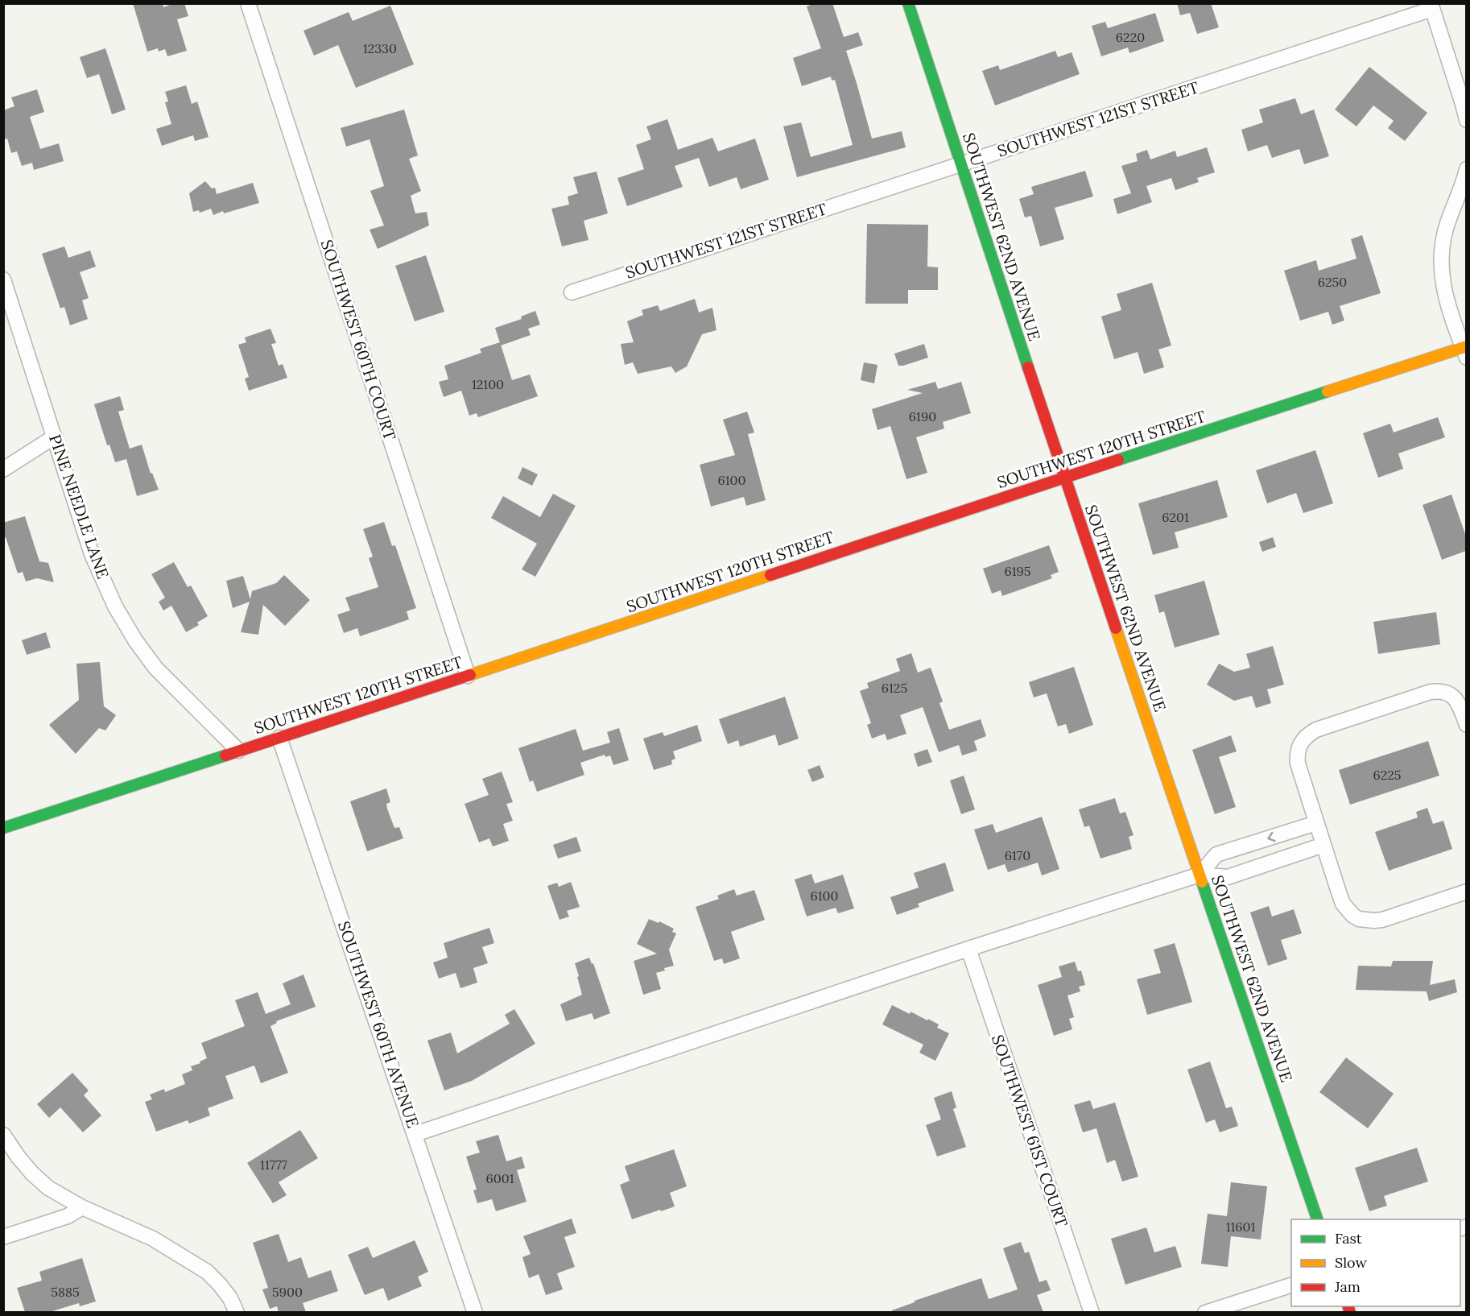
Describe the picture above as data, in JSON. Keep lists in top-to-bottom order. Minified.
{"streets":{"street":["SOUTHWEST 121ST STREET","SOUTHWEST 62ND AVENUE","SOUTHWEST 60TH COURT","SOUTHWEST 120TH STREET","PINE NEEDLE LANE","SOUTHWEST 60TH AVENUE","SOUTHWEST 61ST COURT"]},"crossings":[["SOUTHWEST 121ST STREET","SOUTHWEST 62ND AVENUE"],["SOUTHWEST 62ND AVENUE","SOUTHWEST 120TH STREET"],["SOUTHWEST 60TH COURT","SOUTHWEST 120TH STREET"],["SOUTHWEST 120TH STREET","PINE NEEDLE LANE"],["SOUTHWEST 120TH STREET","SOUTHWEST 60TH AVENUE"]],"house_numbers":["6220","12330","6250","12100","6190","6100","6201","6195","6125","6225","6170","6100","11777","6001","11601","5885","5900"],"legend":["Fast","Slow","Jam"]}
